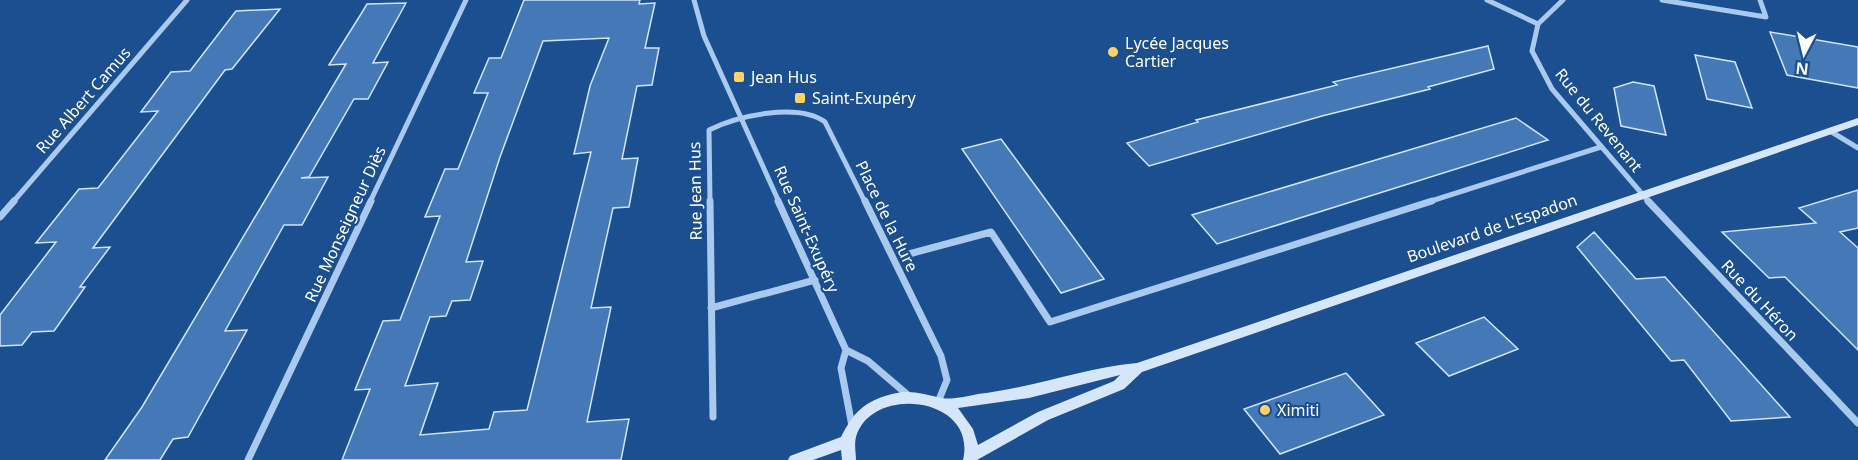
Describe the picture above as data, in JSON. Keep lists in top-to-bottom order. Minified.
{"streets":{"street":["Rue Albert Camus","Rue du Revenant","Rue Jean Hus","Place de la Hure","Rue Monseigneur Diès","Boulevard de L'Espadon","Rue Saint-Exupéry","Rue du Héron"]},"crossings":[["Rue du Revenant","Boulevard de L'Espadon"],["Rue du Revenant","Rue du Héron"],["Rue Jean Hus","Place de la Hure"],["Rue Jean Hus","Rue Saint-Exupéry"],["Place de la Hure","Boulevard de L'Espadon"],["Place de la Hure","Rue Saint-Exupéry"],["Boulevard de L'Espadon","Rue du Héron"]],"places":{"other":["Lycée Jacques Cartier","Ximiti"],"transit":["Jean Hus","Saint-Exupéry"]},"north":"bottom"}
